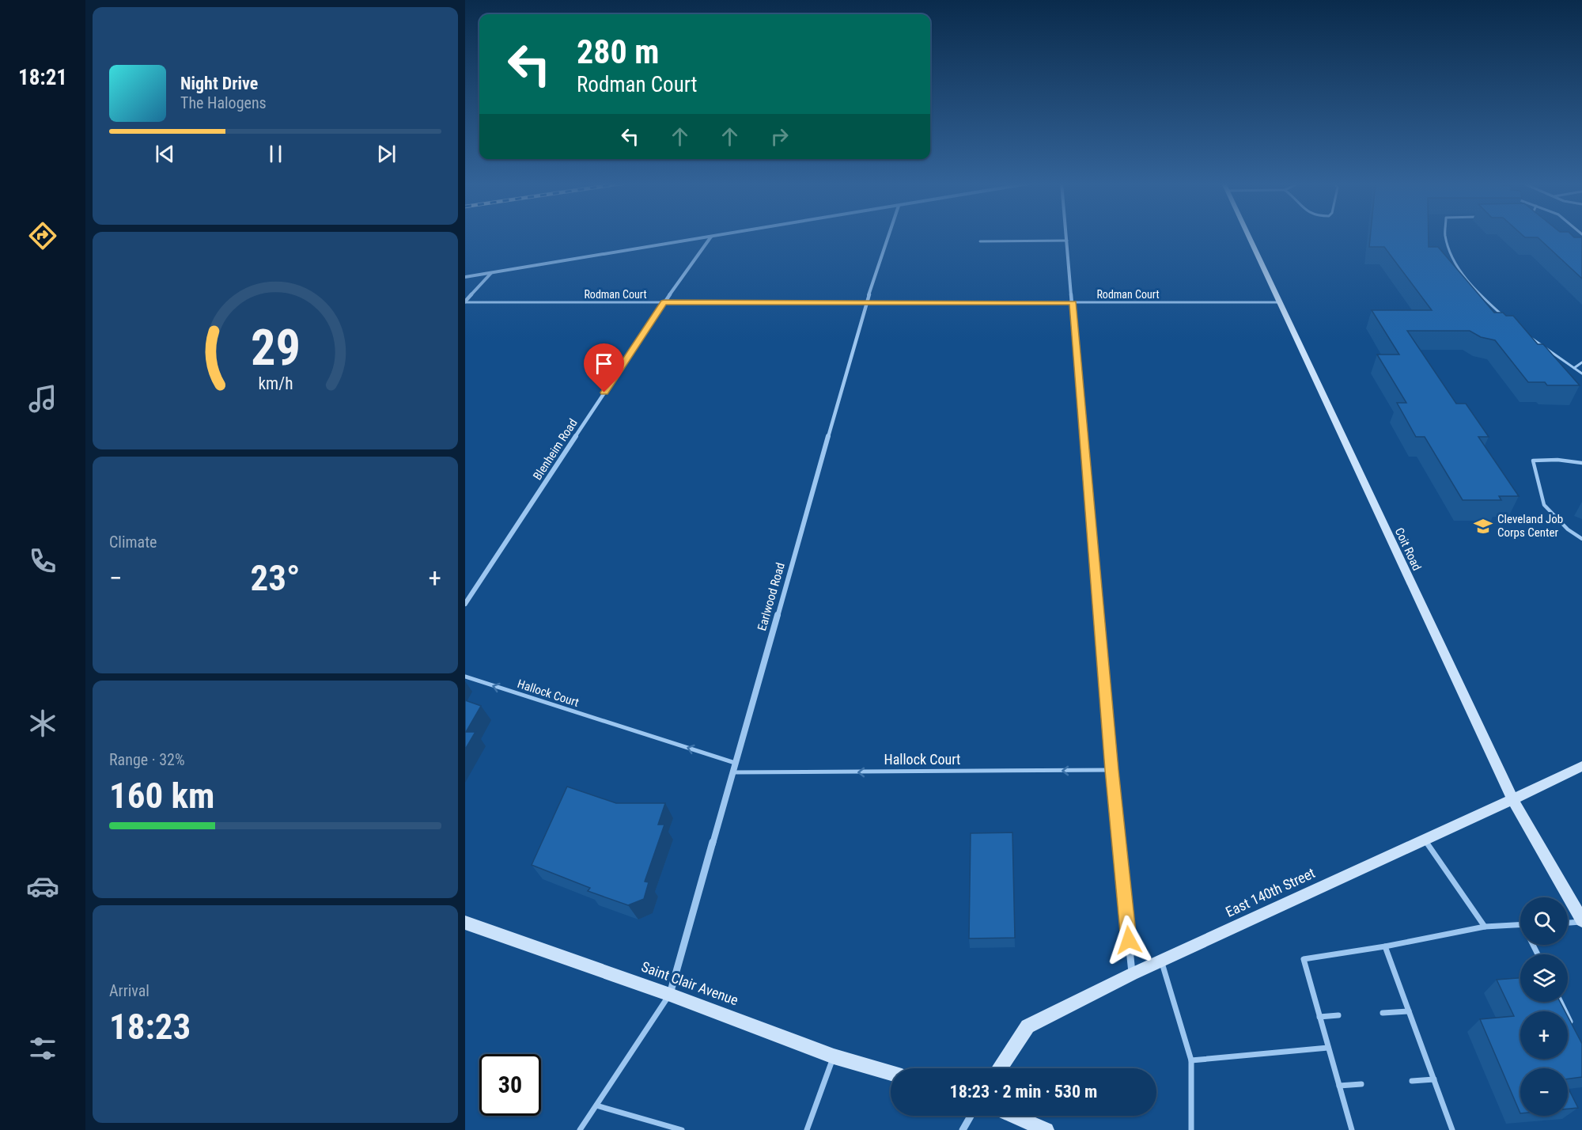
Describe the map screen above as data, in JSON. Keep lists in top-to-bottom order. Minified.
{"streets":{"street":["Blenheim Road","Coit Road","Earlwood Road","East 140th Street","Saint Clair Avenue"],"lane":["Rodman Court","Hallock Court"]},"crossings":[["Rodman Court","Blenheim Road"],["Rodman Court","Coit Road"],["Rodman Court","Earlwood Road"],["Coit Road","East 140th Street"],["Earlwood Road","Hallock Court"],["Earlwood Road","Saint Clair Avenue"]],"one_way":["Hallock Court"],"places":{"school or university":["Cleveland Job Corps Center"]},"page":{"tabs":"18:21","turn":["280 m","Rodman Court"],"song":["Night Drive","The Halogens"],"tile":["Climate",["Range · 32%","160 km"],["Arrival","18:23"]],"heat":["−","23°","+"],"map_buttons":["+","−"],"limit":"30","trip":"18:23 · 2 min · 530 m","gauge":["29","km/h"]}}
